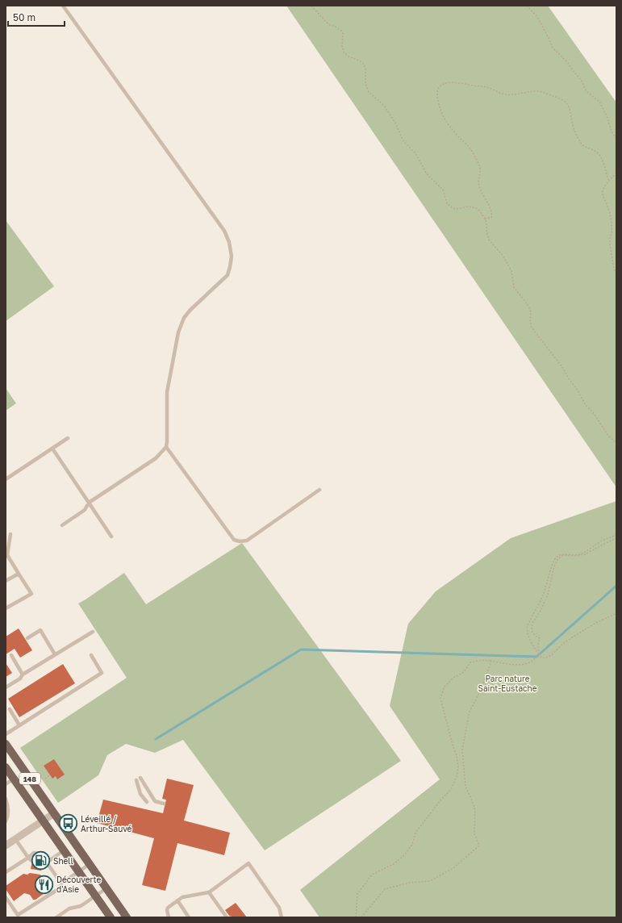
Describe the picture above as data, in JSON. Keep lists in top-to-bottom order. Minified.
{"streets":{"main road":["148"]},"parks":["Parc nature Saint-Eustache"],"places":{"bus stop":["Léveillé / Arthur-Sauvé"],"fuel station":["Shell"],"restaurant":["Découverte d'Asie"]},"scale_bar":"50 m"}
